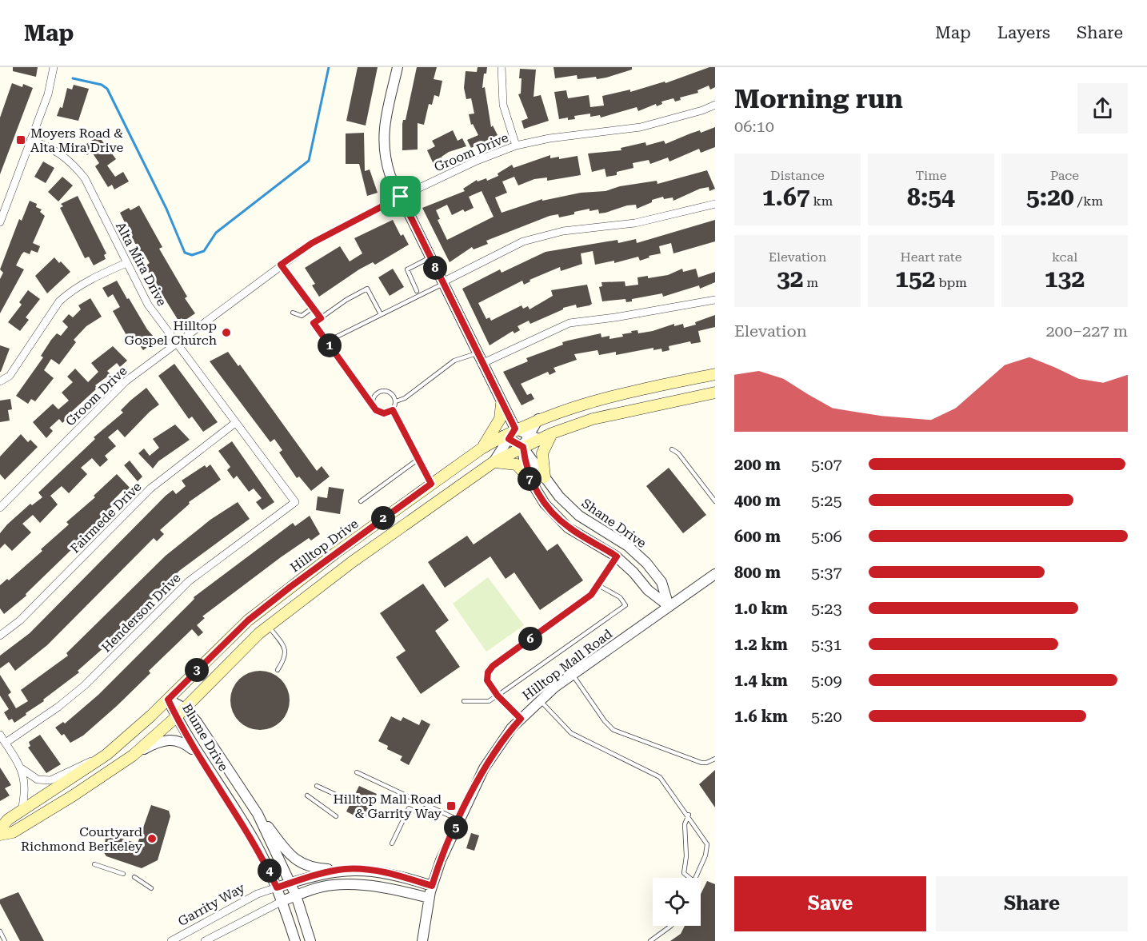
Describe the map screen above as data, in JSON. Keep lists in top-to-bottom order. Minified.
{"streets":{"main road":["Hilltop Drive"],"street":["Groom Drive","Alta Mira Drive","Fairmede Drive","Shane Drive","Henderson Drive","Hilltop Mall Road","Blume Drive","Garrity Way"]},"crossings":[["Groom Drive","Alta Mira Drive"],["Alta Mira Drive","Fairmede Drive"],["Alta Mira Drive","Henderson Drive"],["Shane Drive","Hilltop Drive"],["Shane Drive","Hilltop Mall Road"],["Hilltop Drive","Blume Drive"],["Hilltop Mall Road","Garrity Way"],["Blume Drive","Garrity Way"]],"places":{"transit":["Moyers Road & Alta Mira Drive","Hilltop Mall Road & Garrity Way"],"other":["Hilltop Gospel Church","Courtyard Richmond Berkeley"]},"page":{"header":"Map","nav":["Map","Layers","Share"],"heading":["Morning run","06:10"],"stats":[["Distance","1.67 km"],["Time","8:54"],["Pace","5:20 /km"],["Elevation","32 m"],["Heart rate","152 bpm"],["kcal","132"]],"pins":["8","1","7","2","6","3","5","4"],"chart":["Elevation","200–227 m"],"list":[{"name":"200 m","note":"5:07"},{"name":"400 m","note":"5:25"},{"name":"600 m","note":"5:06"},{"name":"800 m","note":"5:37"},{"name":"1.0 km","note":"5:23"},{"name":"1.2 km","note":"5:31"},{"name":"1.4 km","note":"5:09"},{"name":"1.6 km","note":"5:20"}],"buttons":["Save","Share"]}}
